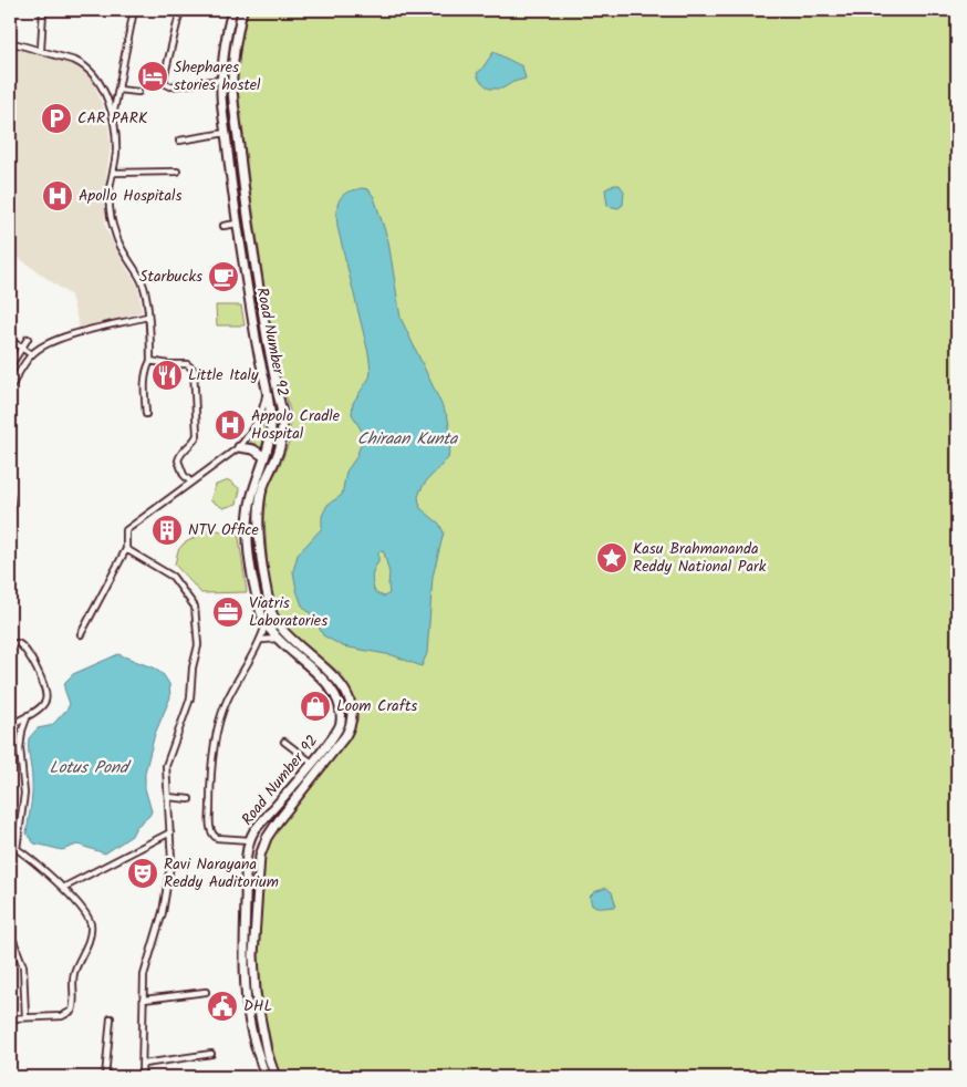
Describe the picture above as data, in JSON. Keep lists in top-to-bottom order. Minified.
{"streets":{"main road":["Road Number 92"]},"water":["Chiraan Kunta","Lotus Pond"],"places":{"hotel":["Shephares stories hostel"],"parking":["CAR PARK"],"hospital":["Apollo Hospitals","Appolo Cradle Hospital"],"cafe":["Starbucks"],"restaurant":["Little Italy"],"building":["NTV Office"],"place":["Kasu Brahmananda Reddy National Park"],"office":["Viatris Laboratories"],"shop":["Loom Crafts"],"theatre":["Ravi Narayana Reddy Auditorium"],"public building":["DHL"]}}
